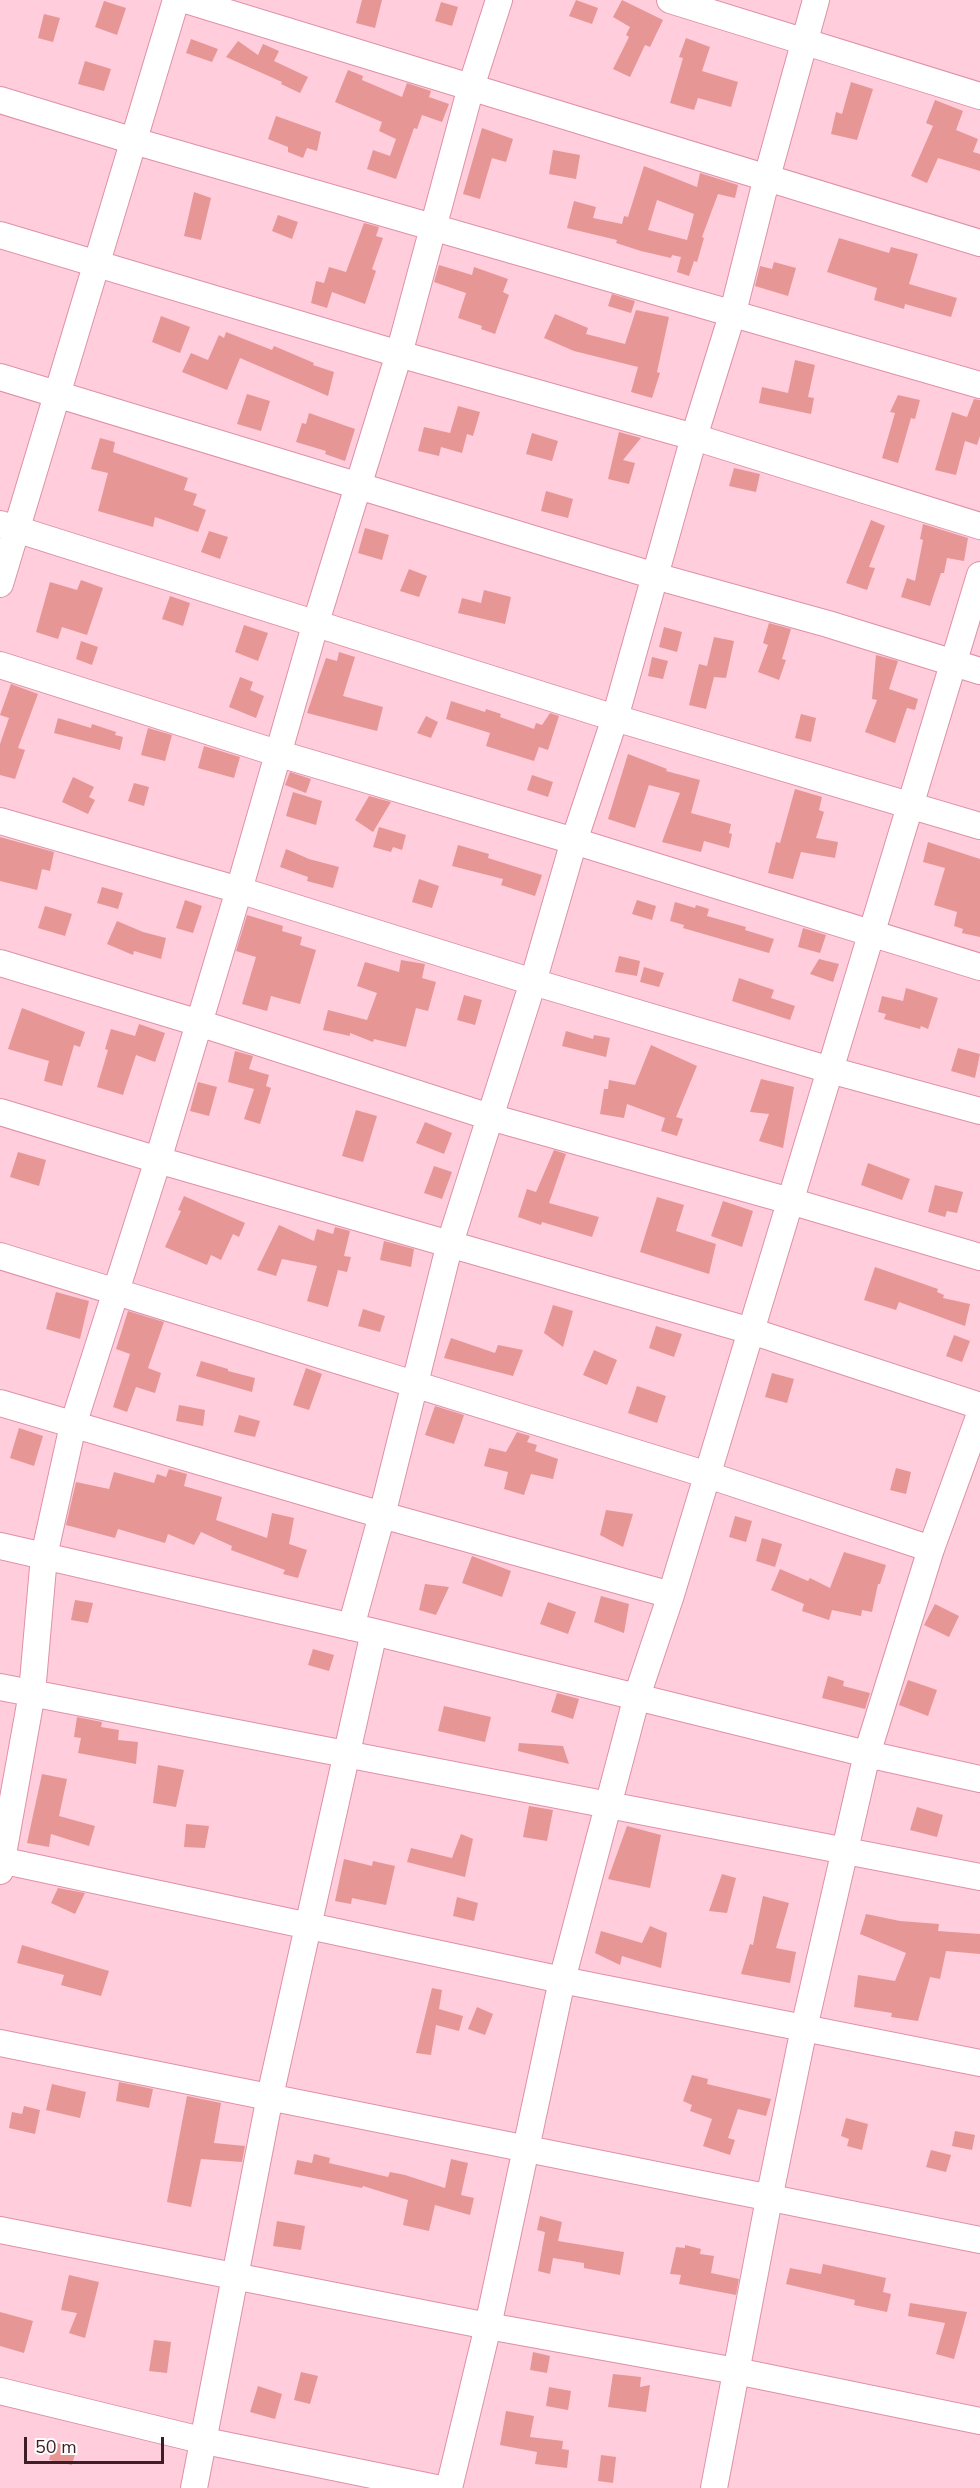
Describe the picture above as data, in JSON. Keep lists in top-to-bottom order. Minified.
{"scale_bar":"50 m"}
